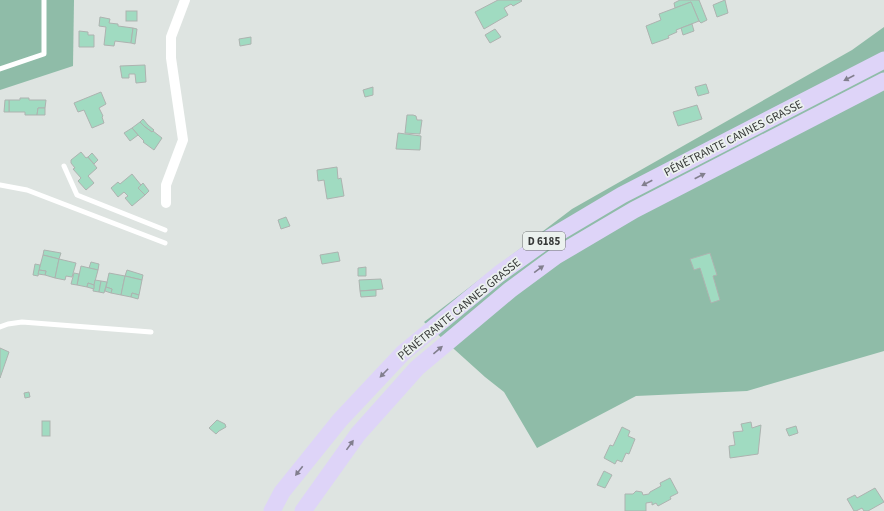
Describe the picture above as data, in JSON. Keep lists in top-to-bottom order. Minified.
{"streets":{"highway":["PÉNÉTRANTE CANNES GRASSE","D 6185"]}}
